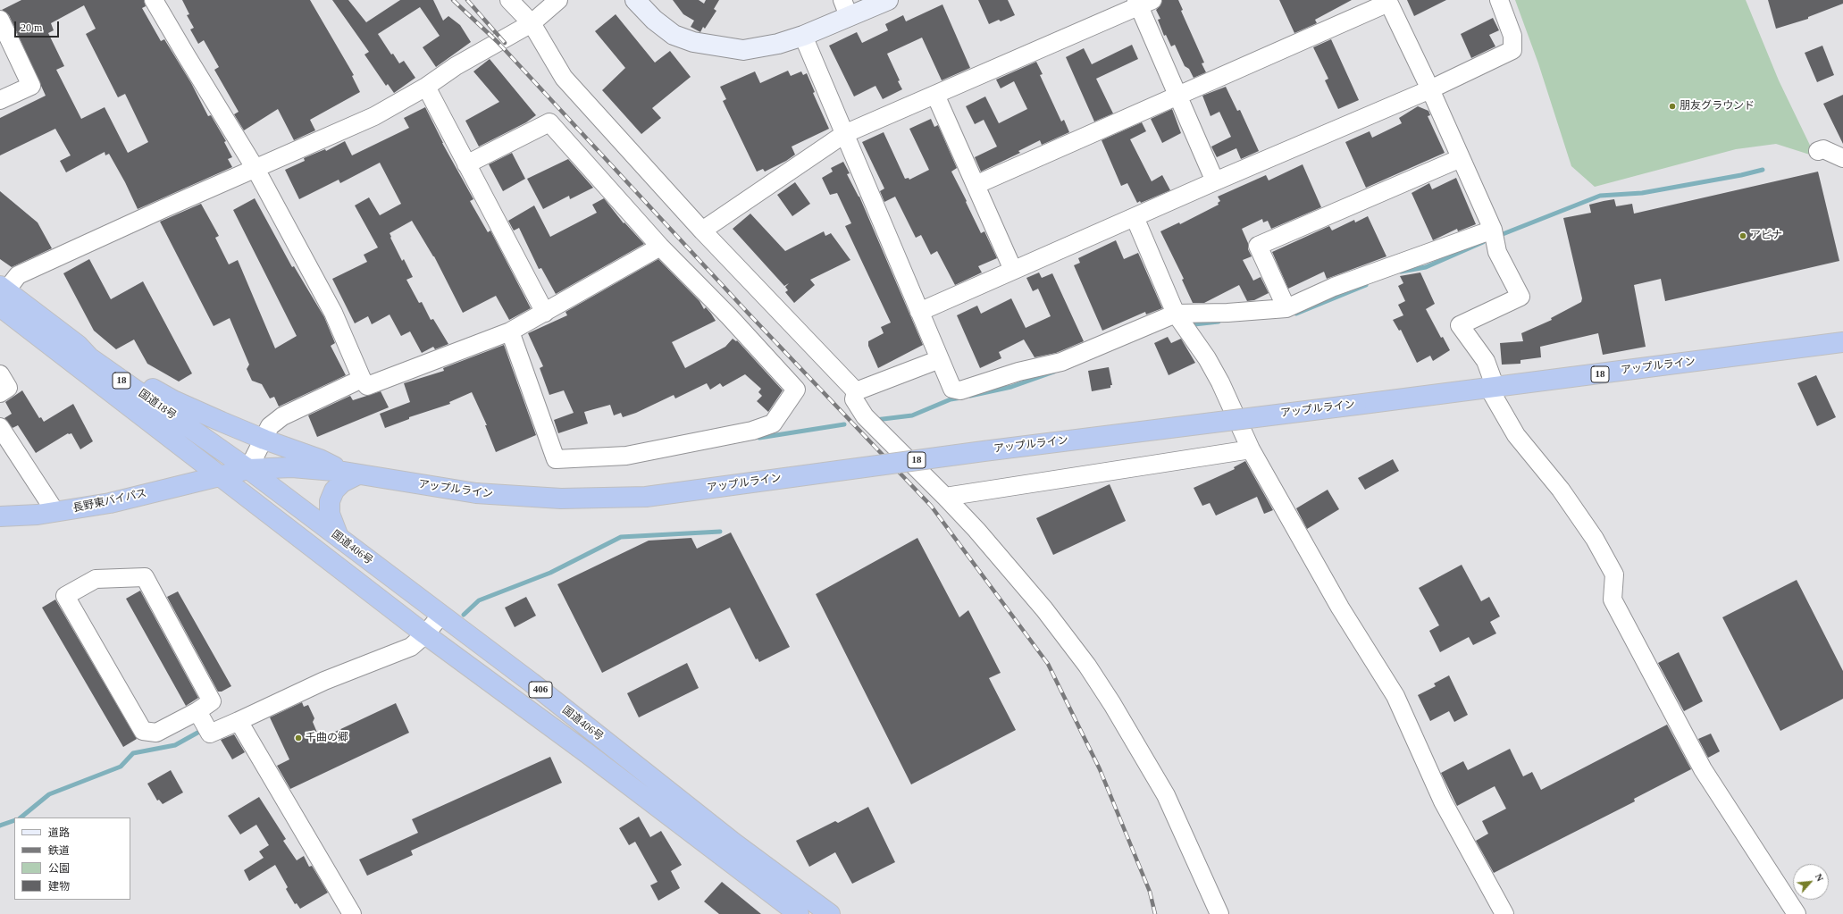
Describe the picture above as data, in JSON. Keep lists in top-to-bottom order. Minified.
{"streets":{"highway":["アップルライン","18","国道18号","長野東バイパス","国道406号","406"]},"crossings":[["アップルライン","国道18号"],["アップルライン","長野東バイパス"],["アップルライン","国道406号"],["国道18号","長野東バイパス"],["国道18号","国道406号"],["長野東バイパス","国道406号"]],"places":["朋友グラウンド","アピナ","千曲の郷"],"legend":["道路","鉄道","公園","建物"],"scale_bar":"20 m","north":"top right"}
